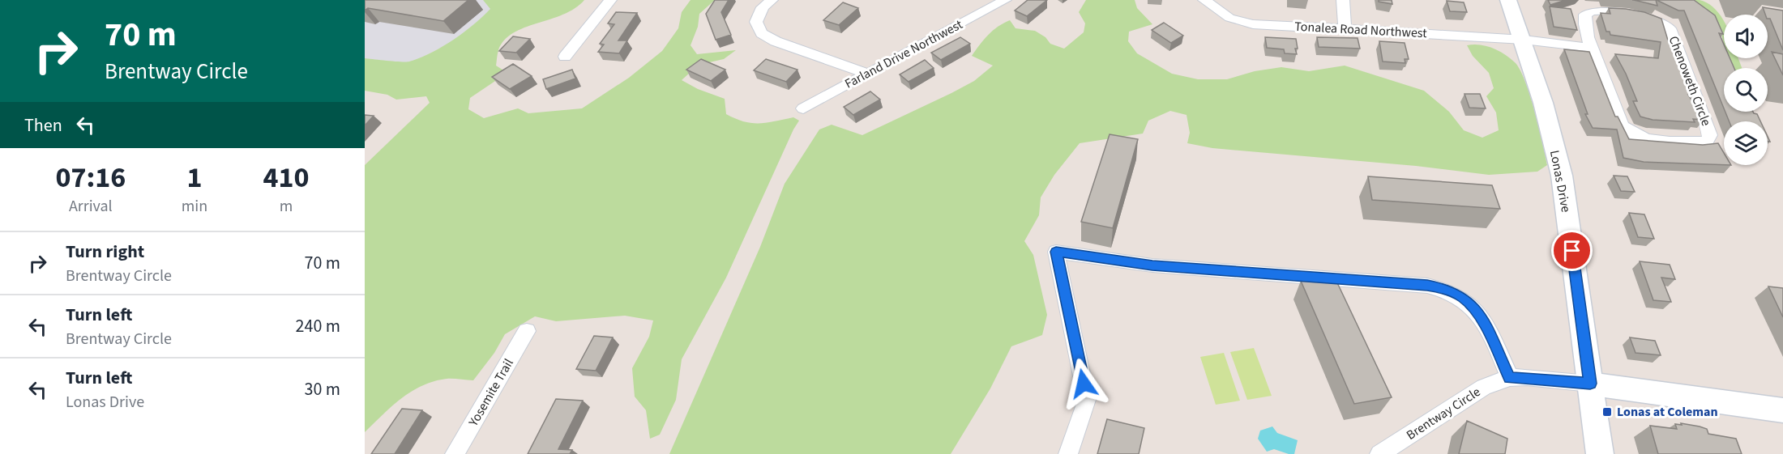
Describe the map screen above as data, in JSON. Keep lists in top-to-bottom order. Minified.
{"streets":{"street":["Tonalea Road Northwest","Farland Drive Northwest","Chenoweth Circle","Lonas Drive","Yosemite Trail","Brentway Circle"]},"crossings":[["Tonalea Road Northwest","Chenoweth Circle"],["Tonalea Road Northwest","Lonas Drive"],["Lonas Drive","Brentway Circle"]],"places":{"transit":["Lonas at Coleman"]},"page":{"turn":["70 m","Brentway Circle"],"then":"Then","eta":["07:16","Arrival","1","min","410","m"],"list":[{"name":"Turn right","note":"Brentway Circle","value":"70 m"},{"name":"Turn left","note":"Brentway Circle","value":"240 m"},{"name":"Turn left","note":"Lonas Drive","value":"30 m"}]}}
